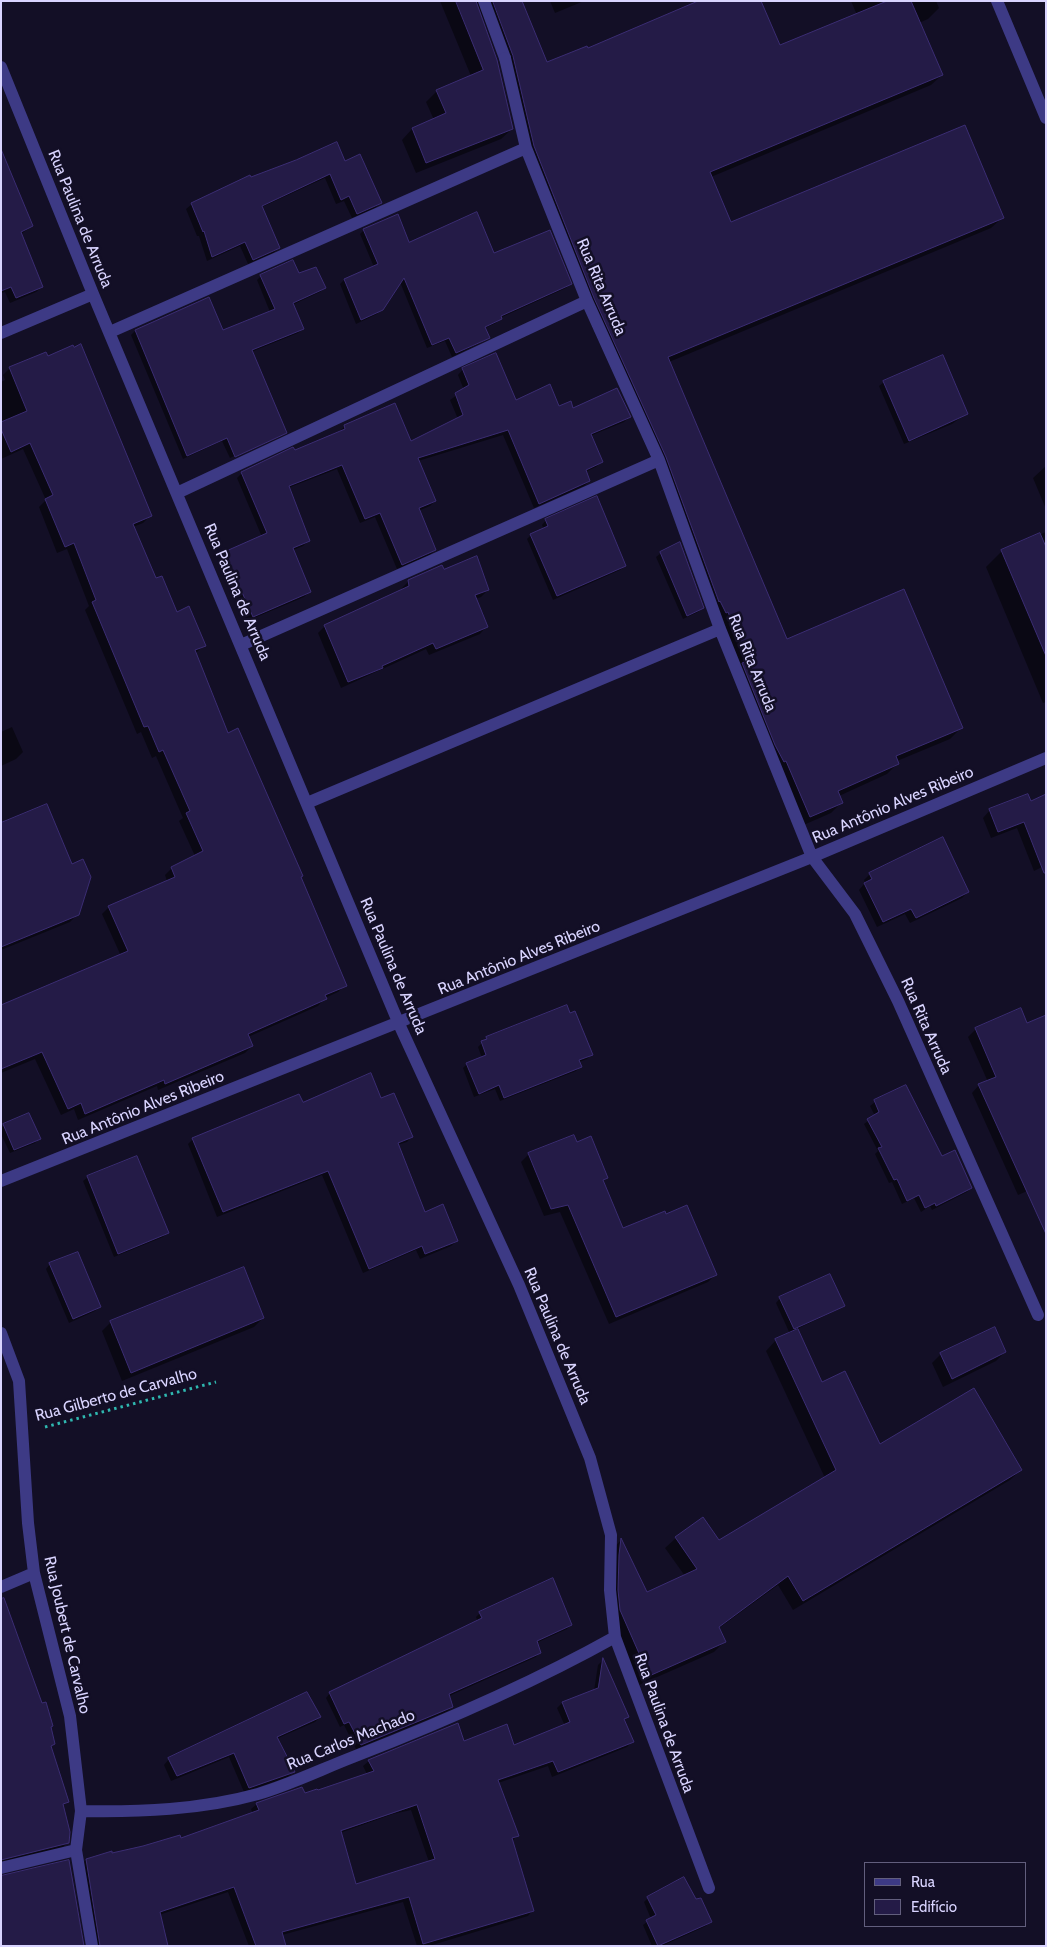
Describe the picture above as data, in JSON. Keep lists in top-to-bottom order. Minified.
{"streets":{"street":["Rua Paulina de Arruda","Rua Rita Arruda","Rua Antônio Alves Ribeiro","Rua Joubert de Carvalho","Rua Carlos Machado"],"path":["Rua Gilberto de Carvalho"]},"crossings":[["Rua Paulina de Arruda","Rua Antônio Alves Ribeiro"],["Rua Paulina de Arruda","Rua Carlos Machado"],["Rua Rita Arruda","Rua Antônio Alves Ribeiro"],["Rua Gilberto de Carvalho","Rua Joubert de Carvalho"],["Rua Joubert de Carvalho","Rua Carlos Machado"]],"legend":["Rua","Edifício"]}
